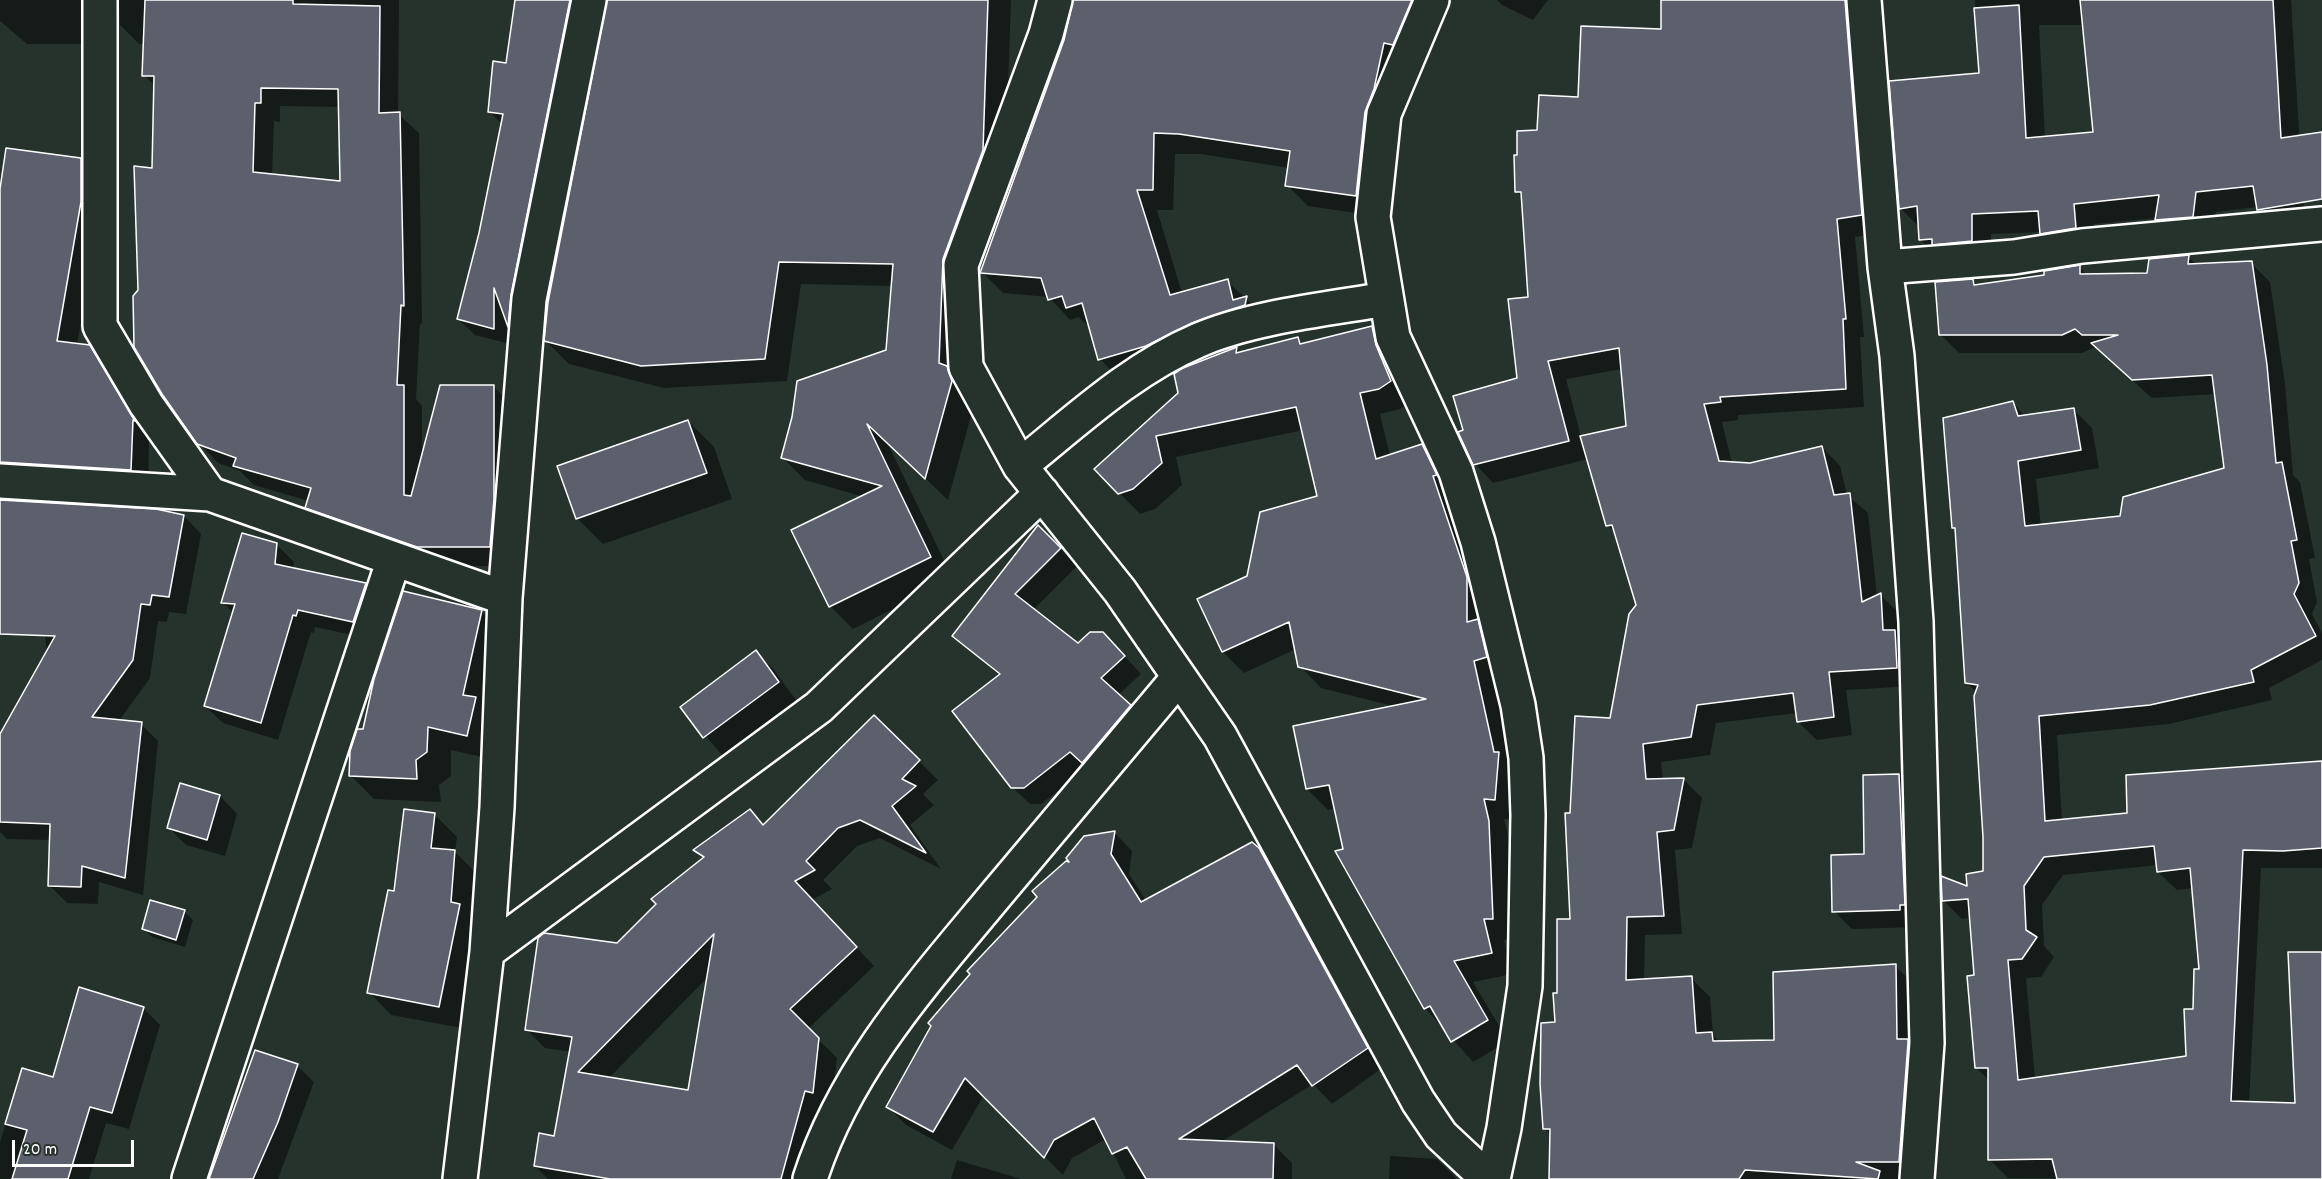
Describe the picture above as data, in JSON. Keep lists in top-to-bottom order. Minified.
{"scale_bar":"20 m"}
